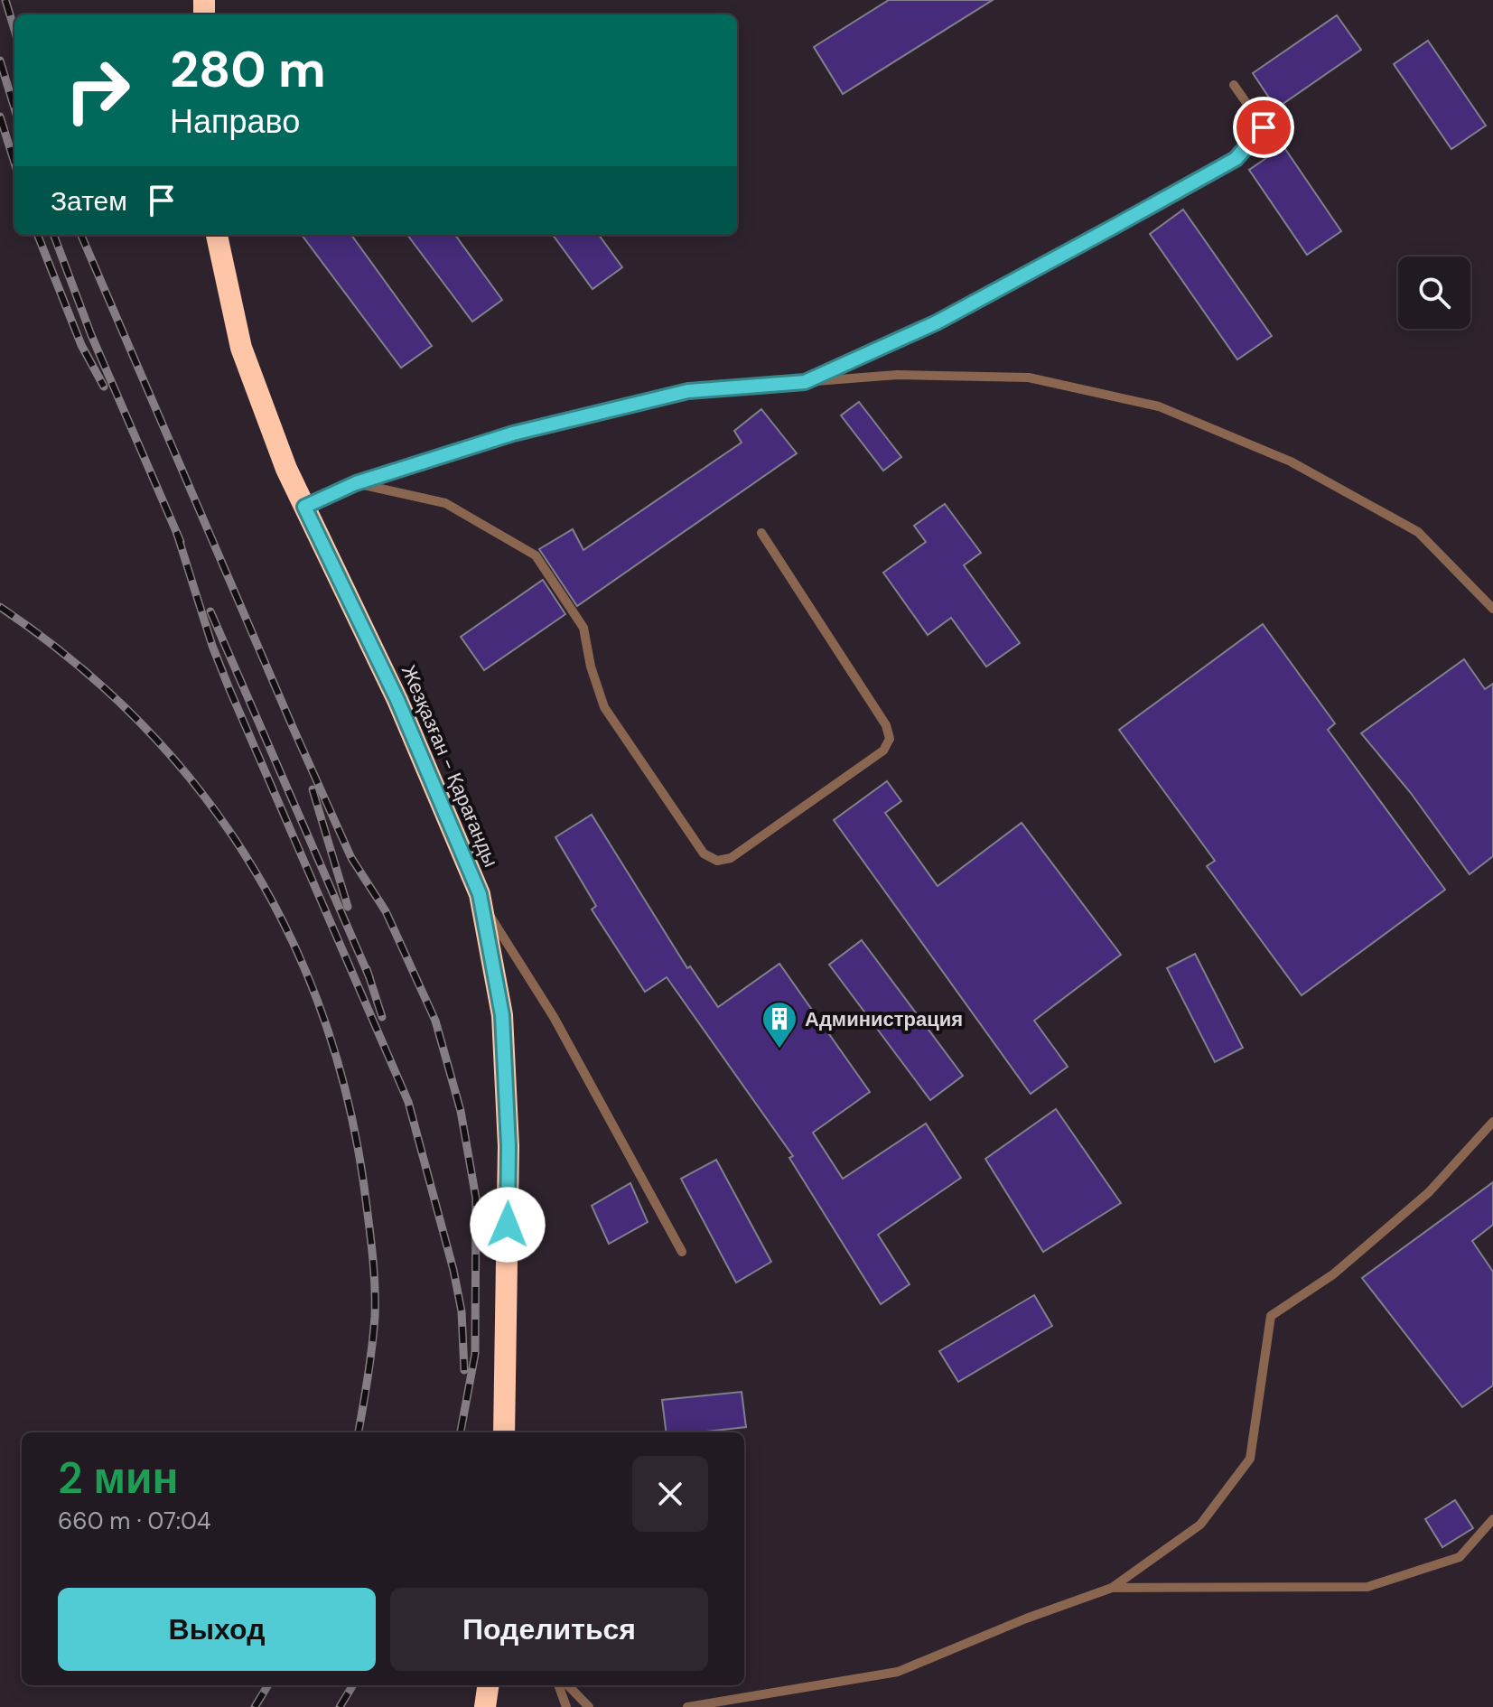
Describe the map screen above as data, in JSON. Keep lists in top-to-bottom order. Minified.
{"streets":{"highway":["Жезқазған - Қарағанды"]},"places":{"building":["Администрация"]},"page":{"turn":["280 m","Направо"],"then":"Затем","heading":["2 мин","660 m · 07:04"],"buttons":["Выход","Поделиться"]}}
